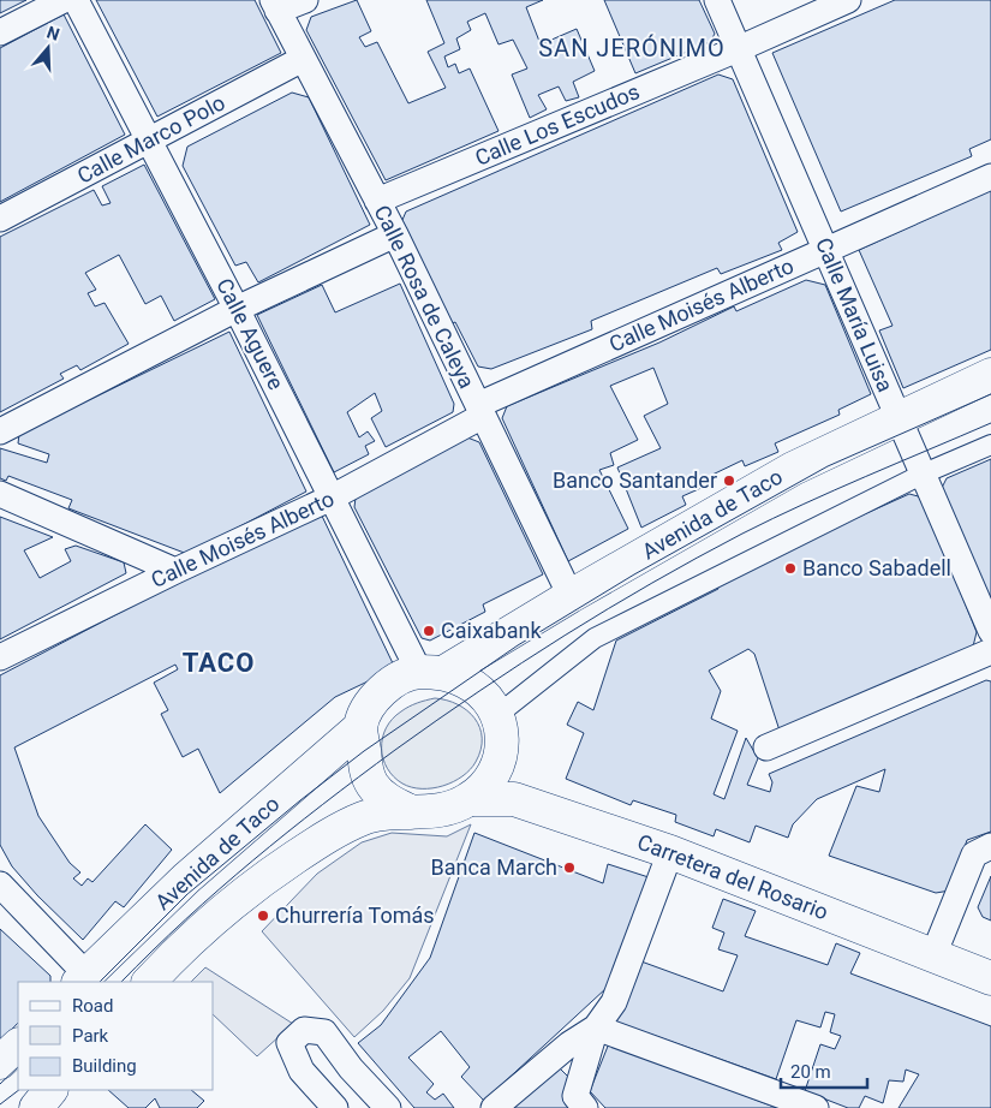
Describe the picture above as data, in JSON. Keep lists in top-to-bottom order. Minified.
{"streets":{"main road":["Avenida de Taco","Carretera del Rosario"],"street":["Calle Los Escudos","Calle Marco Polo","Calle Rosa de Caleya","Calle Moisés Alberto","Calle María Luisa","Calle Aguere"]},"crossings":[["Calle Los Escudos","Calle Rosa de Caleya"],["Calle Los Escudos","Calle María Luisa"],["Calle Marco Polo","Calle Rosa de Caleya"],["Calle Marco Polo","Calle Aguere"],["Calle Rosa de Caleya","Calle Moisés Alberto"],["Calle Rosa de Caleya","Avenida de Taco"],["Calle Moisés Alberto","Calle María Luisa"],["Calle Moisés Alberto","Calle Aguere"],["Calle María Luisa","Avenida de Taco"],["Calle Aguere","Avenida de Taco"],["Calle Aguere","Carretera del Rosario"],["Avenida de Taco","Carretera del Rosario"]],"districts":["SAN JERÓNIMO","TACO"],"places":["Banco Santander","Banco Sabadell","Caixabank","Banca March","Churrería Tomás"],"legend":["Road","Park","Building"],"scale_bar":"20 m","north":"top"}
